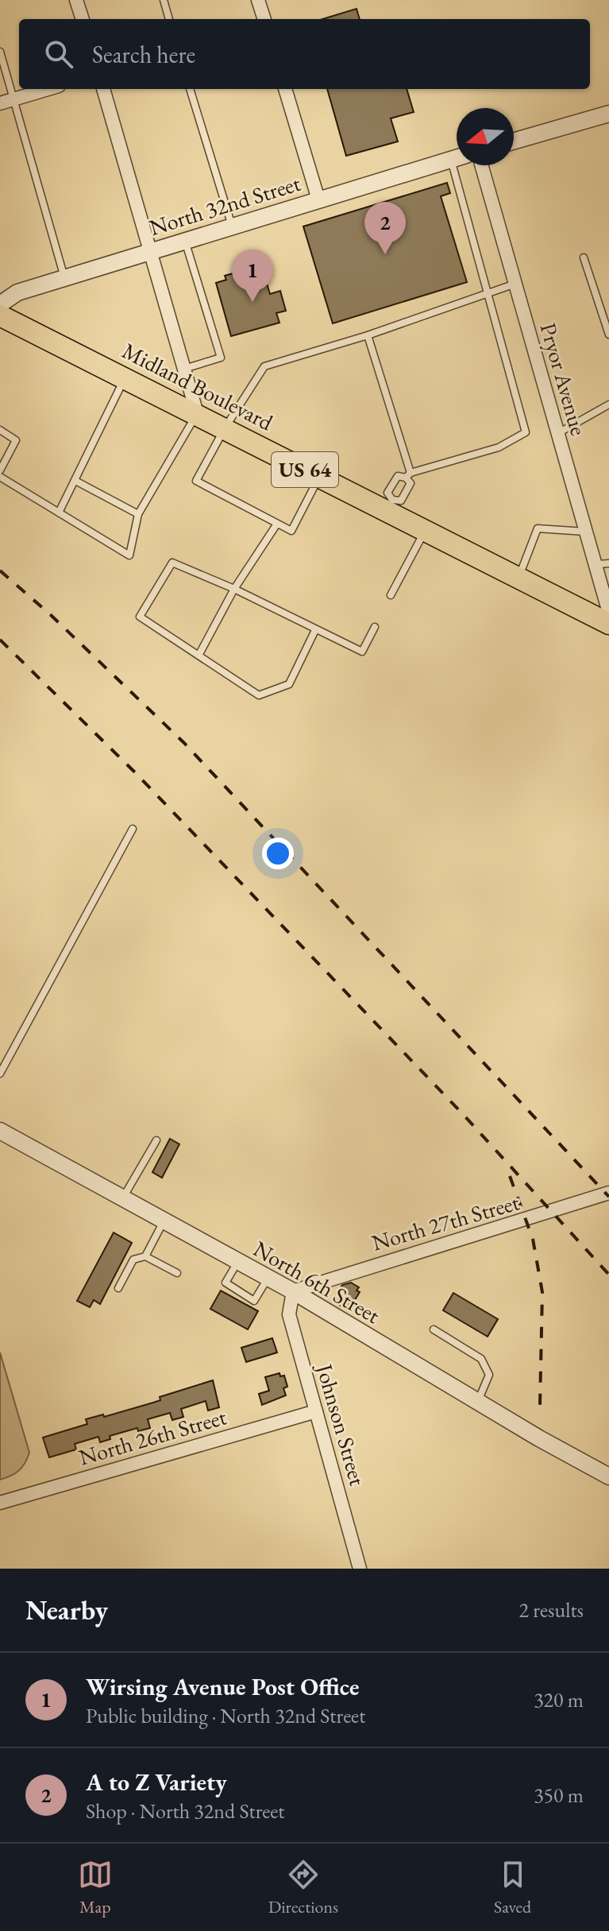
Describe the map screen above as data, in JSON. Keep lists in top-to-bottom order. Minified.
{"streets":{"main road":["Midland Boulevard","US 64"],"street":["North 32nd Street","Pryor Avenue","North 27th Street","North 6th Street","Johnson Street","North 26th Street"]},"crossings":[["North 27th Street","North 6th Street"],["North 27th Street","Johnson Street"],["North 6th Street","Johnson Street"],["Johnson Street","North 26th Street"]],"north":"left","page":{"search":"Search here","pins":["2","1"],"heading":["Nearby","2 results"],"list":[{"mark":"1","name":"Wirsing Avenue Post Office","note":"Public building · North 32nd Street","value":"320 m"},{"mark":"2","name":"A to Z Variety","note":"Shop · North 32nd Street","value":"350 m"}],"nav":["Map","Directions","Saved"]}}
